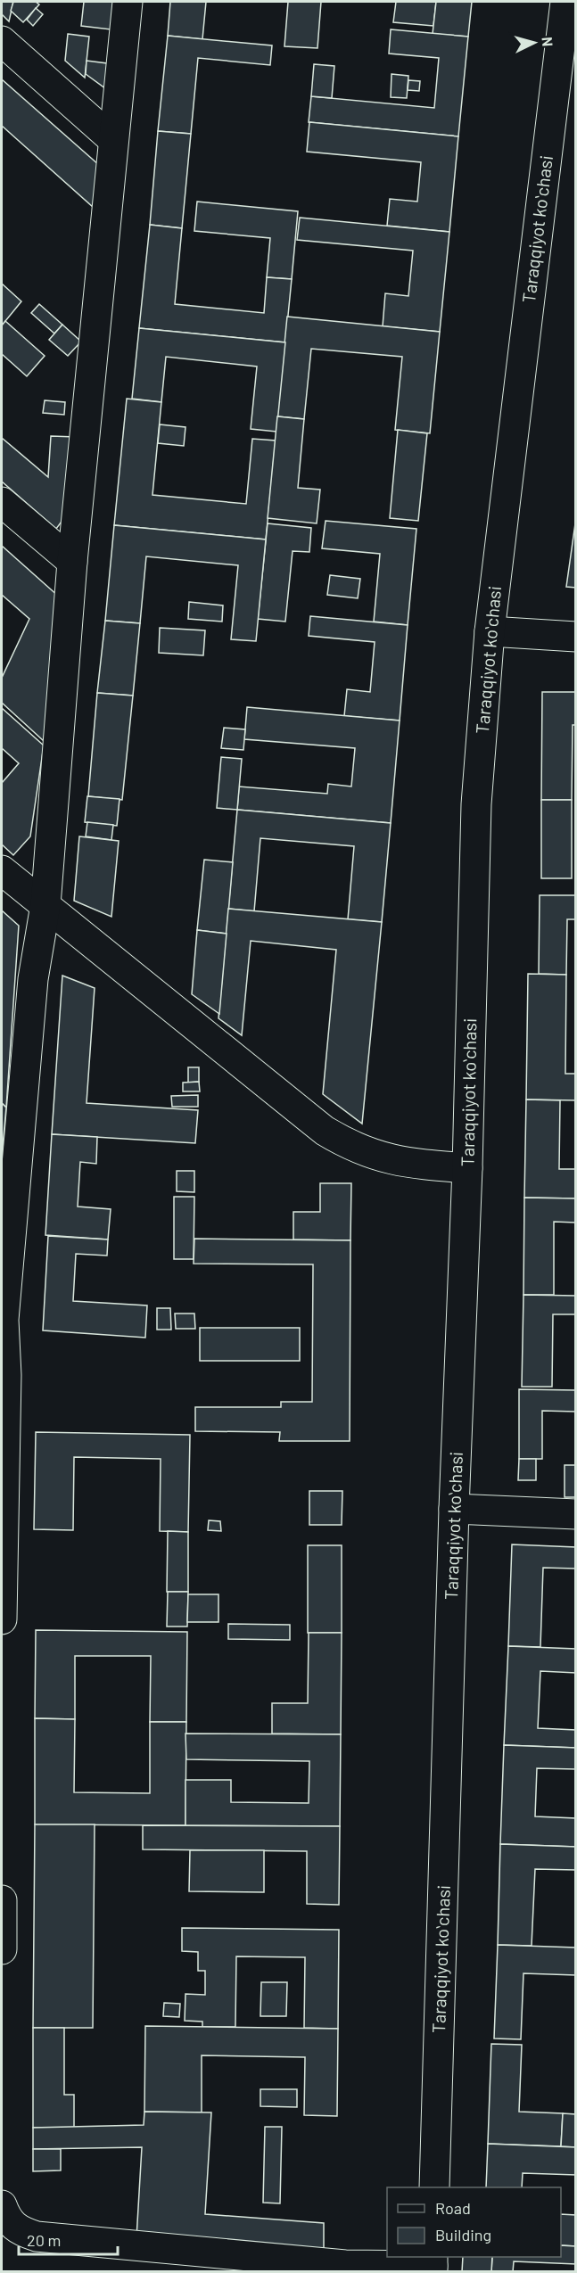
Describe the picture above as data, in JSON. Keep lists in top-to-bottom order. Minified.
{"streets":{"street":["Taraqqiyot koʻchasi"]},"legend":["Road","Building"],"scale_bar":"20 m","north":"right"}
